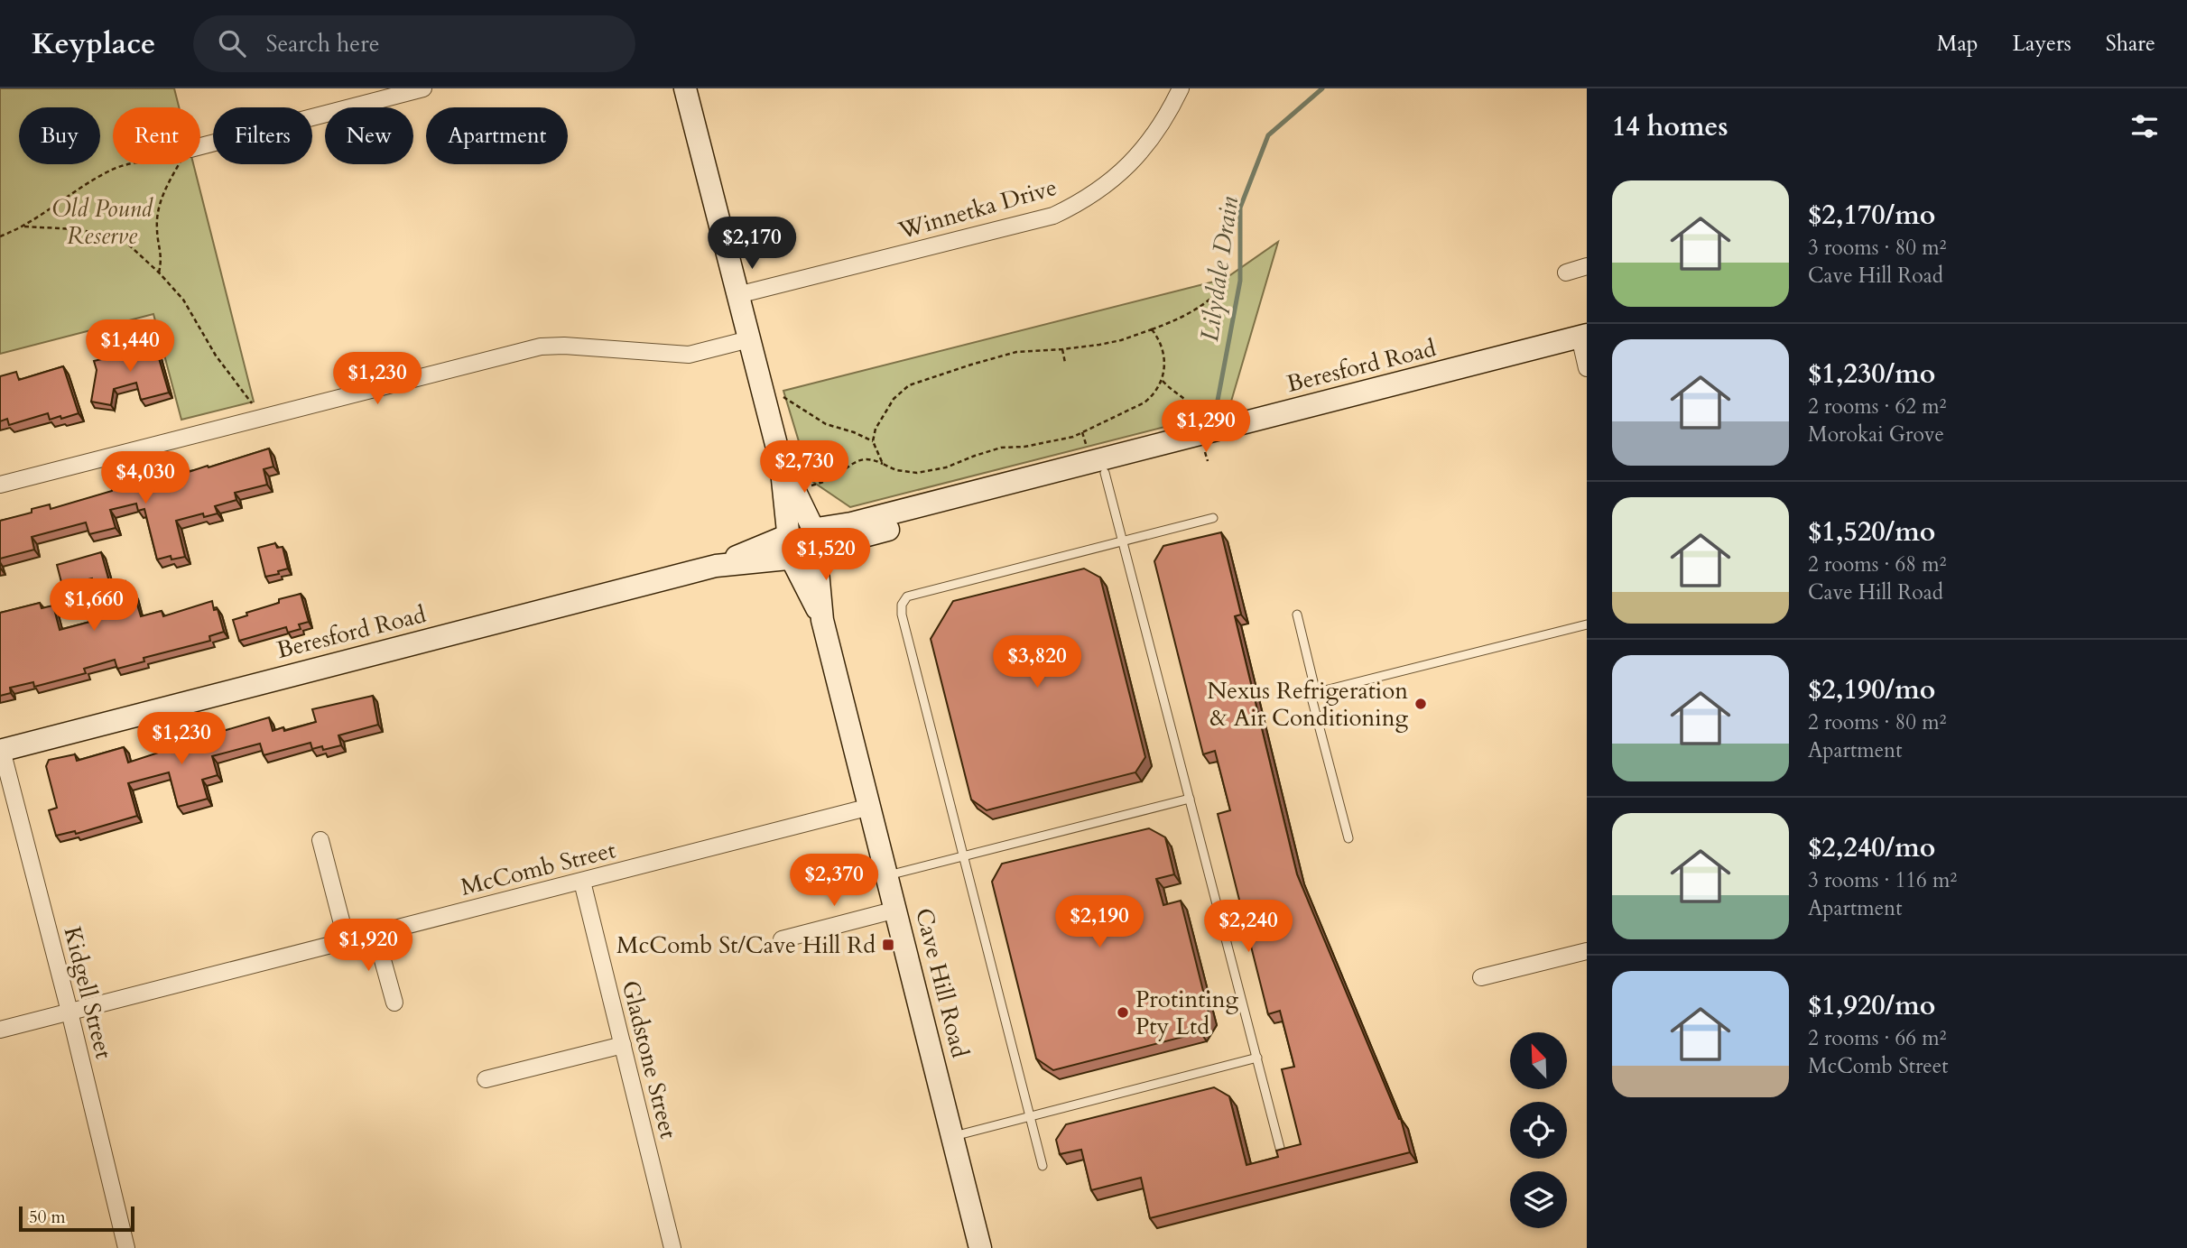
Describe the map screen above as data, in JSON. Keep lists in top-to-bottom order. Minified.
{"streets":{"main road":["Beresford Road","Cave Hill Road"],"street":["Winnetka Drive","McComb Street","Kidgell Street","Gladstone Street"]},"crossings":[["Winnetka Drive","Cave Hill Road"],["Beresford Road","Cave Hill Road"],["Beresford Road","Kidgell Street"],["McComb Street","Cave Hill Road"],["McComb Street","Kidgell Street"],["McComb Street","Gladstone Street"]],"water":["Lilydale Drain"],"parks":["Old Pound Reserve"],"places":{"other":["Nexus Refrigeration & Air Conditioning","Protinting Pty Ltd"],"transit":["McComb St/Cave Hill Rd"]},"scale_bar":"50 m","north":"top left","page":{"header":"Keyplace","search":"Search here","nav":["Map","Layers","Share"],"heading":"14 homes","chip":["Buy","Rent","Filters","New","Apartment"],"list":[{"name":"$2,170/mo","note":"3 rooms · 80 m² · Cave Hill Road"},{"name":"$1,230/mo","note":"2 rooms · 62 m² · Morokai Grove"},{"name":"$1,520/mo","note":"2 rooms · 68 m² · Cave Hill Road"},{"name":"$2,190/mo","note":"2 rooms · 80 m² · Apartment"},{"name":"$2,240/mo","note":"3 rooms · 116 m² · Apartment"},{"name":"$1,920/mo","note":"2 rooms · 66 m² · McComb Street"}],"price":["$2,170","$1,440","$1,230","$1,290","$2,730","$4,030","$1,520","$1,660","$3,820","$1,230","$2,370","$2,190","$2,240","$1,920"],"scale":"50 m"}}
